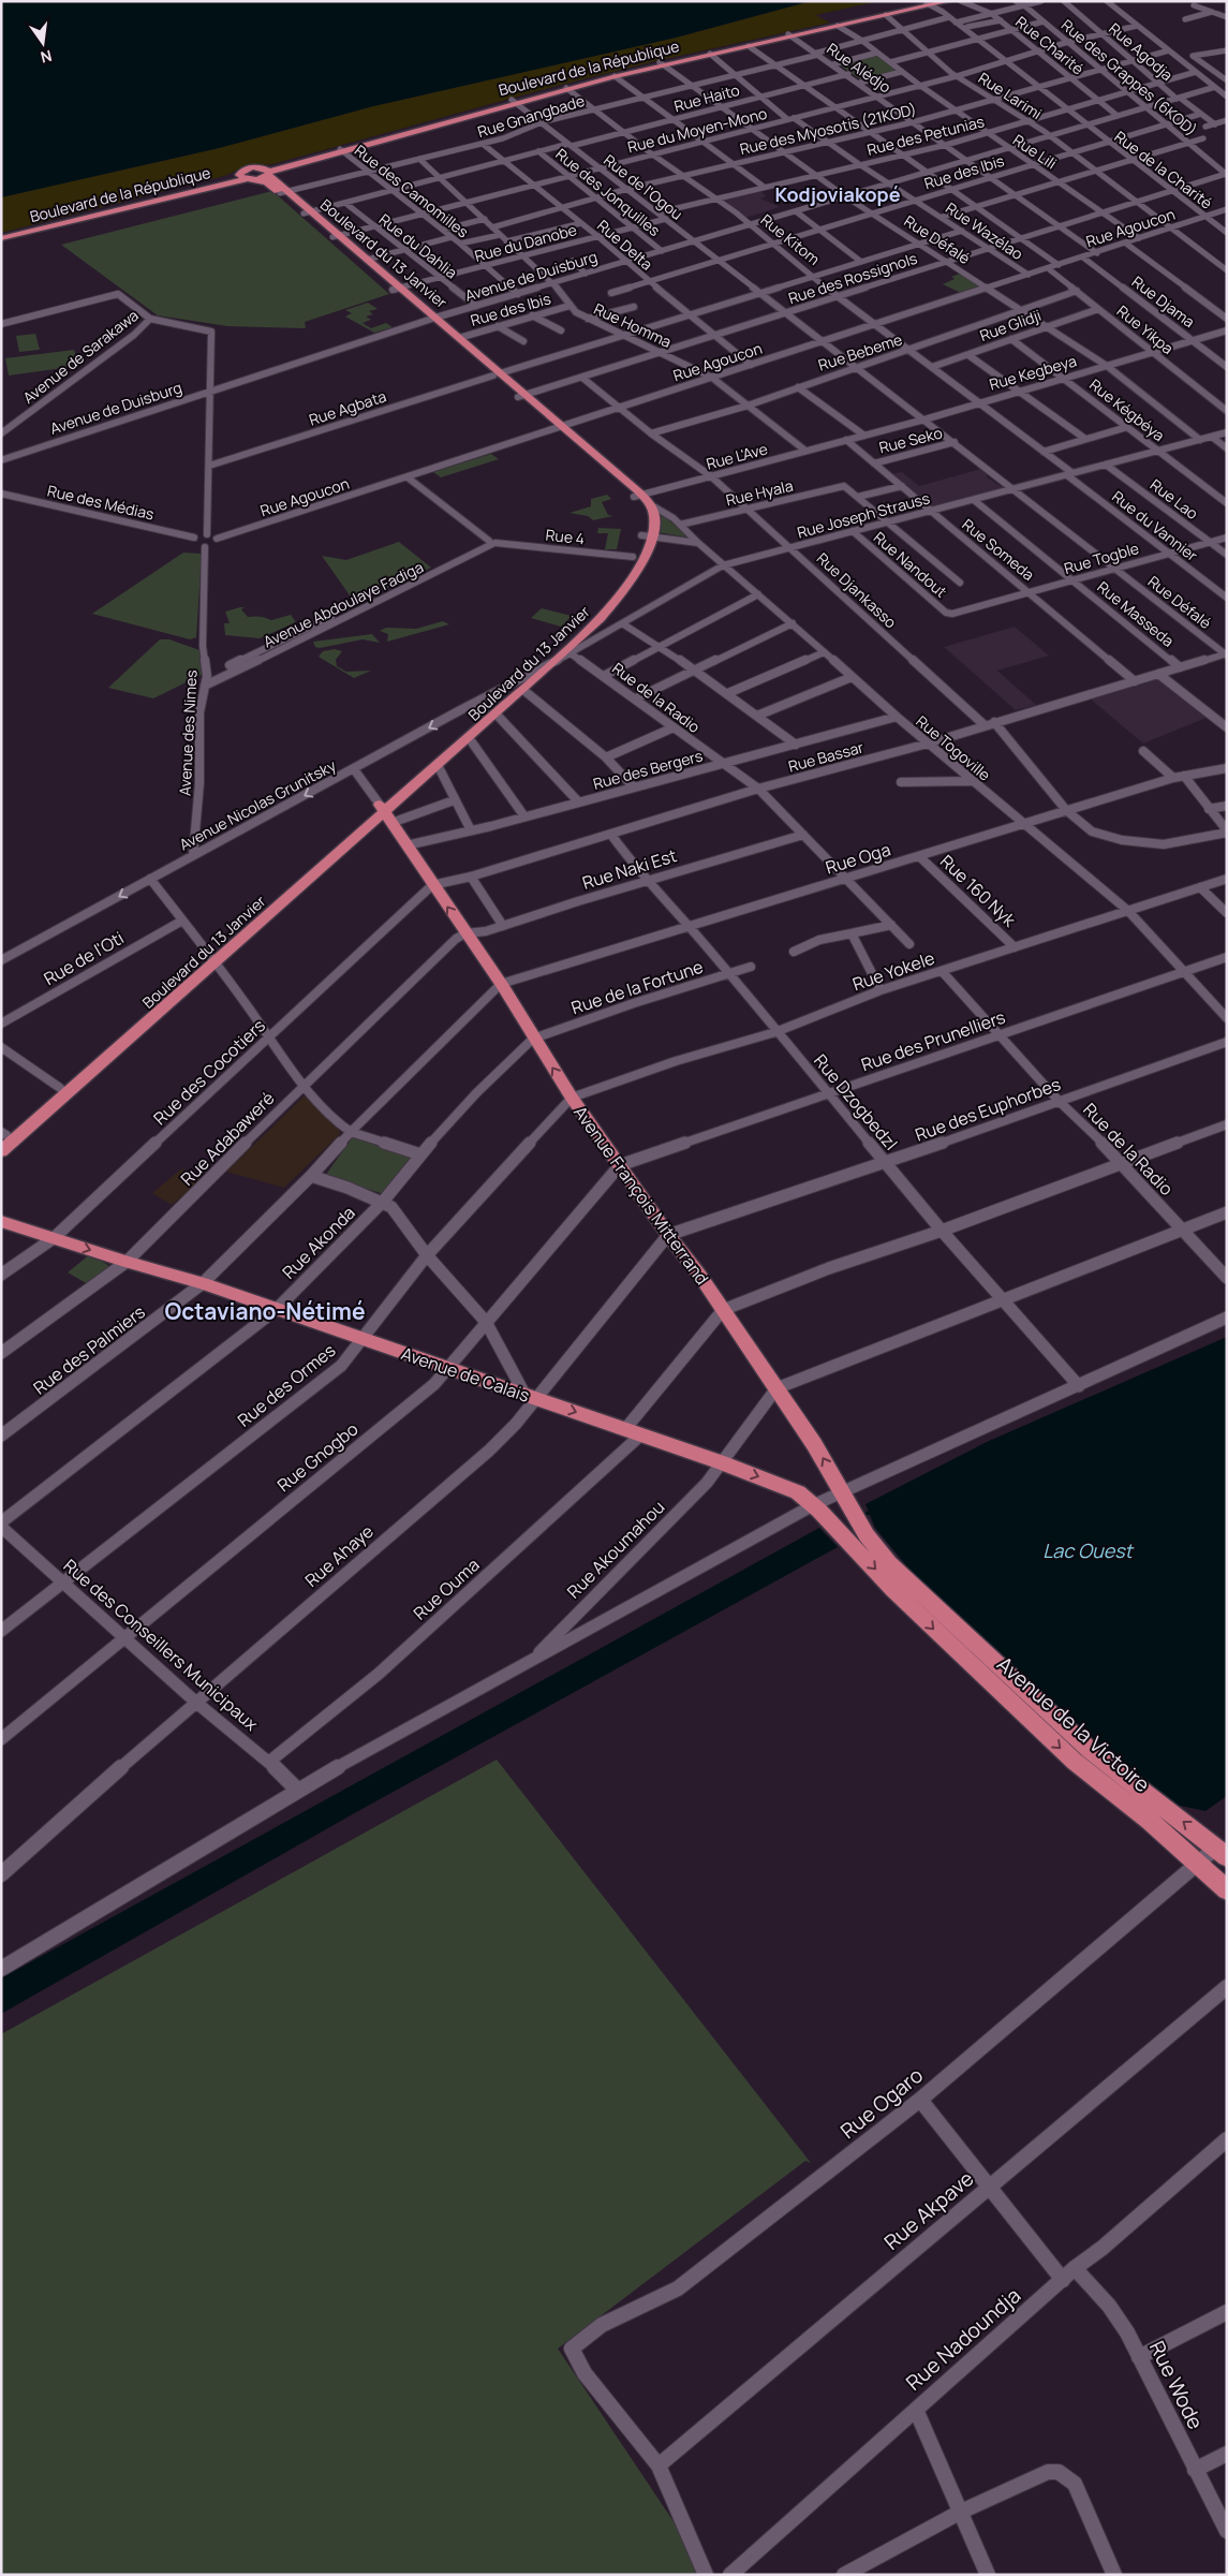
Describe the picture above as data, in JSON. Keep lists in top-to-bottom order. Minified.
{"streets":{"highway":["Boulevard de la République","Boulevard du 13 Janvier","Avenue François Mitterrand","Avenue de Calais","Avenue de la Victoire"],"street":["Rue Charité","Rue Agodja","Rue Alédjo","Rue des Grappes (6KOD)","Rue Larimi","Rue Haito","Rue Gnangbade","Rue des Myosotis (21KOD)","Rue du Moyen-Mono","Rue des Petunias","Rue Lili","Rue de la Charité","Rue des Ibis","Rue de l'Ogou","Rue des Camomilles","Rue des Jonquilles","Rue Agoucon","Rue Wazélao","Rue Kitom","Rue Défalé","Rue du Danobe","Rue Delta","Rue du Dahlia","Avenue de Duisburg","Rue des Rossignols","Rue Djama","Rue Homma","Rue Glidji","Rue Yikpa","Rue Bebeme","Avenue de Sarakawa","Rue Kegbeya","Rue Agbata","Rue Kégbéya","Rue Seko","Rue L'Ave","Rue Hyala","Rue Lao","Rue des Médias","Rue Joseph Strauss","Rue du Vannier","Rue 4","Rue Someda","Rue Togble","Rue Nandout","Rue Djankasso","Avenue Abdoulaye Fadiga","Rue Masseda","Rue de la Radio","Avenue des Nimes","Rue Togoville","Rue Bassar","Rue des Bergers","Avenue Nicolas Grunitsky","Rue Oga","Rue Naki Est","Rue 160 Nyk","Rue de l'Oti","Rue Yokele","Rue de la Fortune","Rue des Prunelliers","Rue des Cocotiers","Rue Dzogbedzl","Rue des Euphorbes","Rue Adabaweré","Rue Akonda","Rue des Palmiers","Rue des Ormes","Rue Gnogbo","Rue Akoumahou","Rue Ahaye","Rue Ouma","Rue des Conseillers Municipaux","Rue Ogaro","Rue Akpave","Rue Nadoundja","Rue Wode"]},"crossings":[["Rue Charité","Rue des Myosotis (21KOD)"],["Rue Charité","Rue du Moyen-Mono"],["Rue Charité","Rue des Petunias"],["Rue Charité","Avenue de Duisburg"],["Rue Agodja","Rue des Myosotis (21KOD)"],["Rue Agodja","Rue du Moyen-Mono"],["Rue Agodja","Rue des Petunias"],["Rue Agodja","Rue des Ibis"],["Rue Agodja","Avenue de Duisburg"],["Boulevard de la République","Rue Alédjo"],["Boulevard de la République","Rue Larimi"],["Boulevard de la République","Rue Lili"],["Boulevard de la République","Rue de la Charité"],["Boulevard de la République","Rue de l'Ogou"],["Boulevard de la République","Rue des Camomilles"],["Boulevard de la République","Rue Wazélao"],["Boulevard de la République","Rue Kitom"],["Boulevard de la République","Rue Défalé"],["Boulevard de la République","Boulevard du 13 Janvier"],["Rue Alédjo","Rue Haito"],["Rue Alédjo","Rue Gnangbade"],["Rue Alédjo","Rue des Myosotis (21KOD)"],["Rue Alédjo","Rue du Moyen-Mono"],["Rue Alédjo","Rue des Petunias"],["Rue Alédjo","Rue des Ibis"],["Rue Alédjo","Rue Agoucon"],["Rue Alédjo","Avenue de Duisburg"],["Rue Alédjo","Rue des Rossignols"],["Rue des Grappes (6KOD)","Rue des Myosotis (21KOD)"],["Rue des Grappes (6KOD)","Rue du Moyen-Mono"],["Rue des Grappes (6KOD)","Rue des Petunias"],["Rue des Grappes (6KOD)","Rue des Ibis"],["Rue des Grappes (6KOD)","Avenue de Duisburg"],["Rue des Grappes (6KOD)","Rue des Rossignols"],["Rue Larimi","Rue Gnangbade"],["Rue Larimi","Rue des Myosotis (21KOD)"],["Rue Larimi","Rue du Moyen-Mono"],["Rue Larimi","Rue des Petunias"],["Rue Larimi","Rue des Ibis"],["Rue Larimi","Rue Agoucon"],["Rue Larimi","Avenue de Duisburg"],["Rue Larimi","Rue des Rossignols"],["Rue Haito","Rue de l'Ogou"],["Rue Haito","Rue des Camomilles"],["Rue Haito","Rue des Jonquilles"],["Rue Haito","Rue Wazélao"],["Rue Haito","Rue Kitom"],["Rue Haito","Rue Défalé"],["Rue Haito","Rue Delta"],["Rue Haito","Rue du Dahlia"],["Rue Haito","Boulevard du 13 Janvier"],["Rue Haito","Rue Homma"],["Rue Gnangbade","Rue Lili"],["Rue Gnangbade","Rue de la Charité"],["Rue Gnangbade","Rue de l'Ogou"],["Rue Gnangbade","Rue des Camomilles"],["Rue Gnangbade","Rue Wazélao"],["Rue Gnangbade","Rue Kitom"],["Rue Gnangbade","Rue Défalé"],["Rue Gnangbade","Rue Delta"],["Rue Gnangbade","Boulevard du 13 Janvier"],["Rue Gnangbade","Rue Homma"],["Rue des Myosotis (21KOD)","Rue Lili"],["Rue des Myosotis (21KOD)","Rue de la Charité"],["Rue des Myosotis (21KOD)","Rue de l'Ogou"],["Rue des Myosotis (21KOD)","Rue des Jonquilles"],["Rue des Myosotis (21KOD)","Rue Wazélao"],["Rue des Myosotis (21KOD)","Rue Kitom"],["Rue des Myosotis (21KOD)","Rue Défalé"],["Rue des Myosotis (21KOD)","Rue Delta"],["Rue des Myosotis (21KOD)","Rue Homma"],["Rue du Moyen-Mono","Rue Lili"],["Rue du Moyen-Mono","Rue de la Charité"],["Rue du Moyen-Mono","Rue de l'Ogou"],["Rue du Moyen-Mono","Rue des Camomilles"],["Rue du Moyen-Mono","Rue des Jonquilles"],["Rue du Moyen-Mono","Rue Wazélao"],["Rue du Moyen-Mono","Rue Kitom"],["Rue du Moyen-Mono","Rue Défalé"],["Rue du Moyen-Mono","Rue Delta"],["Rue du Moyen-Mono","Rue du Dahlia"],["Rue du Moyen-Mono","Boulevard du 13 Janvier"],["Rue du Moyen-Mono","Rue Homma"],["Rue des Petunias","Rue Lili"],["Rue des Petunias","Rue de la Charité"],["Rue des Petunias","Rue de l'Ogou"],["Rue des Petunias","Rue Wazélao"],["Rue des Petunias","Rue Kitom"],["Rue des Petunias","Rue Défalé"],["Rue Lili","Rue des Ibis"],["Rue Lili","Rue Agoucon"],["Rue Lili","Avenue de Duisburg"],["Rue Lili","Rue des Rossignols"],["Rue de la Charité","Rue des Ibis"],["Rue de la Charité","Rue Agoucon"],["Rue de la Charité","Avenue de Duisburg"],["Rue de la Charité","Rue des Rossignols"],["Rue des Ibis","Rue de l'Ogou"],["Rue des Ibis","Rue Wazélao"],["Rue des Ibis","Rue Kitom"],["Rue des Ibis","Rue Défalé"],["Rue des Ibis","Rue Delta"],["Rue des Ibis","Boulevard du 13 Janvier"],["Rue des Ibis","Rue Homma"],["Rue de l'Ogou","Rue Défalé"],["Rue de l'Ogou","Rue du Danobe"],["Rue de l'Ogou","Avenue de Duisburg"],["Rue de l'Ogou","Rue Agbata"],["Rue des Camomilles","Rue du Danobe"],["Rue des Camomilles","Avenue de Duisburg"],["Rue des Jonquilles","Rue du Danobe"],["Rue des Jonquilles","Avenue de Duisburg"],["Rue Agoucon","Rue Wazélao"],["Rue Agoucon","Rue Kitom"],["Rue Agoucon","Rue Défalé"],["Rue Agoucon","Rue Delta"],["Rue Agoucon","Boulevard du 13 Janvier"],["Rue Agoucon","Rue Djama"],["Rue Agoucon","Rue Homma"],["Rue Agoucon","Rue Yikpa"],["Rue Agoucon","Rue Djankasso"],["Rue Agoucon","Avenue des Nimes"],["Rue Wazélao","Avenue de Duisburg"],["Rue Wazélao","Rue des Rossignols"],["Rue Kitom","Avenue de Duisburg"],["Rue Kitom","Rue des Rossignols"],["Rue Kitom","Rue Glidji"],["Rue Kitom","Rue Bebeme"],["Rue Kitom","Rue Kegbeya"],["Rue Kitom","Rue Agbata"],["Rue Kitom","Rue Joseph Strauss"],["Rue Kitom","Rue du Vannier"],["Rue Défalé","Avenue de Duisburg"],["Rue Défalé","Rue des Rossignols"],["Rue Défalé","Rue Glidji"],["Rue Défalé","Rue Bebeme"],["Rue Défalé","Rue Kegbeya"],["Rue Défalé","Rue Agbata"],["Rue Défalé","Rue Seko"],["Rue Défalé","Rue Joseph Strauss"],["Rue Défalé","Rue Togble"],["Rue Défalé","Rue Bassar"],["Rue du Danobe","Rue Delta"],["Rue du Danobe","Rue du Dahlia"],["Rue du Danobe","Boulevard du 13 Janvier"],["Rue du Danobe","Rue Homma"],["Rue Delta","Avenue de Duisburg"],["Rue Delta","Rue des Rossignols"],["Rue Delta","Rue Agbata"],["Rue du Dahlia","Avenue de Duisburg"],["Boulevard du 13 Janvier","Avenue de Duisburg"],["Boulevard du 13 Janvier","Rue des Rossignols"],["Boulevard du 13 Janvier","Rue Agbata"],["Boulevard du 13 Janvier","Rue L'Ave"],["Boulevard du 13 Janvier","Rue Joseph Strauss"],["Boulevard du 13 Janvier","Rue 4"],["Boulevard du 13 Janvier","Rue de la Radio"],["Boulevard du 13 Janvier","Rue Togoville"],["Boulevard du 13 Janvier","Avenue Nicolas Grunitsky"],["Boulevard du 13 Janvier","Avenue François Mitterrand"],["Avenue de Duisburg","Rue Homma"],["Rue des Rossignols","Rue Homma"],["Rue des Rossignols","Rue Djankasso"],["Rue Djama","Rue Kegbeya"],["Rue Homma","Rue Bebeme"],["Rue Homma","Rue Agbata"],["Rue Homma","Rue L'Ave"],["Rue Glidji","Rue Yikpa"],["Rue Glidji","Rue Kégbéya"],["Rue Yikpa","Rue Bebeme"],["Rue Yikpa","Rue Kegbeya"],["Rue Bebeme","Rue Djankasso"],["Rue Kegbeya","Rue Kégbéya"],["Rue Kegbeya","Rue L'Ave"],["Rue Kegbeya","Rue Someda"],["Rue Kégbéya","Rue Joseph Strauss"],["Rue Seko","Rue Someda"],["Rue L'Ave","Rue Someda"],["Rue L'Ave","Rue Djankasso"],["Rue Hyala","Rue Djankasso"],["Rue Hyala","Rue Togoville"],["Rue Lao","Rue Joseph Strauss"],["Rue Lao","Rue Togble"],["Rue Joseph Strauss","Rue du Vannier"],["Rue Joseph Strauss","Rue Someda"],["Rue Joseph Strauss","Rue Nandout"],["Rue Joseph Strauss","Rue Djankasso"],["Rue Joseph Strauss","Rue Masseda"],["Rue Joseph Strauss","Rue de la Radio"],["Rue Joseph Strauss","Rue Togoville"],["Rue Joseph Strauss","Avenue Nicolas Grunitsky"],["Rue du Vannier","Rue Togble"],["Rue 4","Avenue Abdoulaye Fadiga"],["Rue Someda","Rue Togble"],["Rue Someda","Rue Bassar"],["Rue Togble","Rue Nandout"],["Rue Togble","Rue Masseda"],["Rue Djankasso","Rue Bassar"],["Avenue Abdoulaye Fadiga","Avenue des Nimes"],["Rue Masseda","Rue Bassar"],["Rue de la Radio","Rue Bassar"],["Rue de la Radio","Rue des Bergers"],["Rue de la Radio","Rue Oga"],["Rue de la Radio","Rue Naki Est"],["Rue de la Radio","Rue Yokele"],["Rue de la Radio","Rue des Prunelliers"],["Rue de la Radio","Rue des Euphorbes"],["Avenue des Nimes","Avenue Nicolas Grunitsky"],["Rue Togoville","Rue Bassar"],["Rue Togoville","Rue des Bergers"],["Rue Togoville","Rue Oga"],["Rue Togoville","Rue Yokele"],["Rue Togoville","Rue des Prunelliers"],["Rue Bassar","Rue des Cocotiers"],["Rue Bassar","Rue Dzogbedzl"],["Rue Bassar","Avenue François Mitterrand"],["Rue des Bergers","Avenue François Mitterrand"],["Rue Oga","Rue 160 Nyk"],["Rue Oga","Rue Dzogbedzl"],["Rue Oga","Avenue François Mitterrand"],["Rue Oga","Rue des Palmiers"],["Rue Naki Est","Rue Dzogbedzl"],["Rue Naki Est","Rue Adabaweré"],["Rue Naki Est","Avenue François Mitterrand"],["Rue 160 Nyk","Rue Yokele"],["Rue Yokele","Rue Dzogbedzl"],["Rue Yokele","Avenue François Mitterrand"],["Rue Yokele","Rue des Ormes"],["Rue de la Fortune","Rue Dzogbedzl"],["Rue de la Fortune","Avenue François Mitterrand"],["Rue de la Fortune","Rue Akonda"],["Rue des Prunelliers","Rue Dzogbedzl"],["Rue des Prunelliers","Avenue François Mitterrand"],["Rue des Prunelliers","Rue Gnogbo"],["Rue des Cocotiers","Avenue François Mitterrand"],["Rue des Cocotiers","Avenue de Calais"],["Rue Dzogbedzl","Rue des Euphorbes"],["Rue des Euphorbes","Avenue François Mitterrand"],["Rue des Euphorbes","Rue Ahaye"],["Rue Adabaweré","Avenue François Mitterrand"],["Rue Adabaweré","Avenue de Calais"],["Avenue François Mitterrand","Rue Akonda"],["Avenue François Mitterrand","Rue des Palmiers"],["Avenue François Mitterrand","Avenue de Calais"],["Avenue François Mitterrand","Rue des Ormes"],["Avenue François Mitterrand","Rue Gnogbo"],["Avenue François Mitterrand","Rue Akoumahou"],["Avenue François Mitterrand","Rue Ahaye"],["Avenue François Mitterrand","Rue Ouma"],["Avenue François Mitterrand","Avenue de la Victoire"],["Rue Akonda","Avenue de Calais"],["Rue des Palmiers","Avenue de Calais"],["Avenue de Calais","Rue des Ormes"],["Avenue de Calais","Rue Gnogbo"],["Avenue de Calais","Rue Akoumahou"],["Avenue de Calais","Rue Ahaye"],["Avenue de Calais","Rue Ouma"],["Avenue de Calais","Avenue de la Victoire"],["Rue des Ormes","Rue des Conseillers Municipaux"],["Rue Gnogbo","Rue des Conseillers Municipaux"],["Rue Ahaye","Rue des Conseillers Municipaux"],["Rue Ouma","Rue des Conseillers Municipaux"],["Avenue de la Victoire","Rue Ogaro"],["Rue Ogaro","Rue Akpave"],["Rue Nadoundja","Rue Wode"]],"one_way":["Avenue Nicolas Grunitsky","Avenue de Calais"],"districts":["Kodjoviakopé","Octaviano-Nétimé"],"water":["Lac Ouest"],"north":"bottom"}
